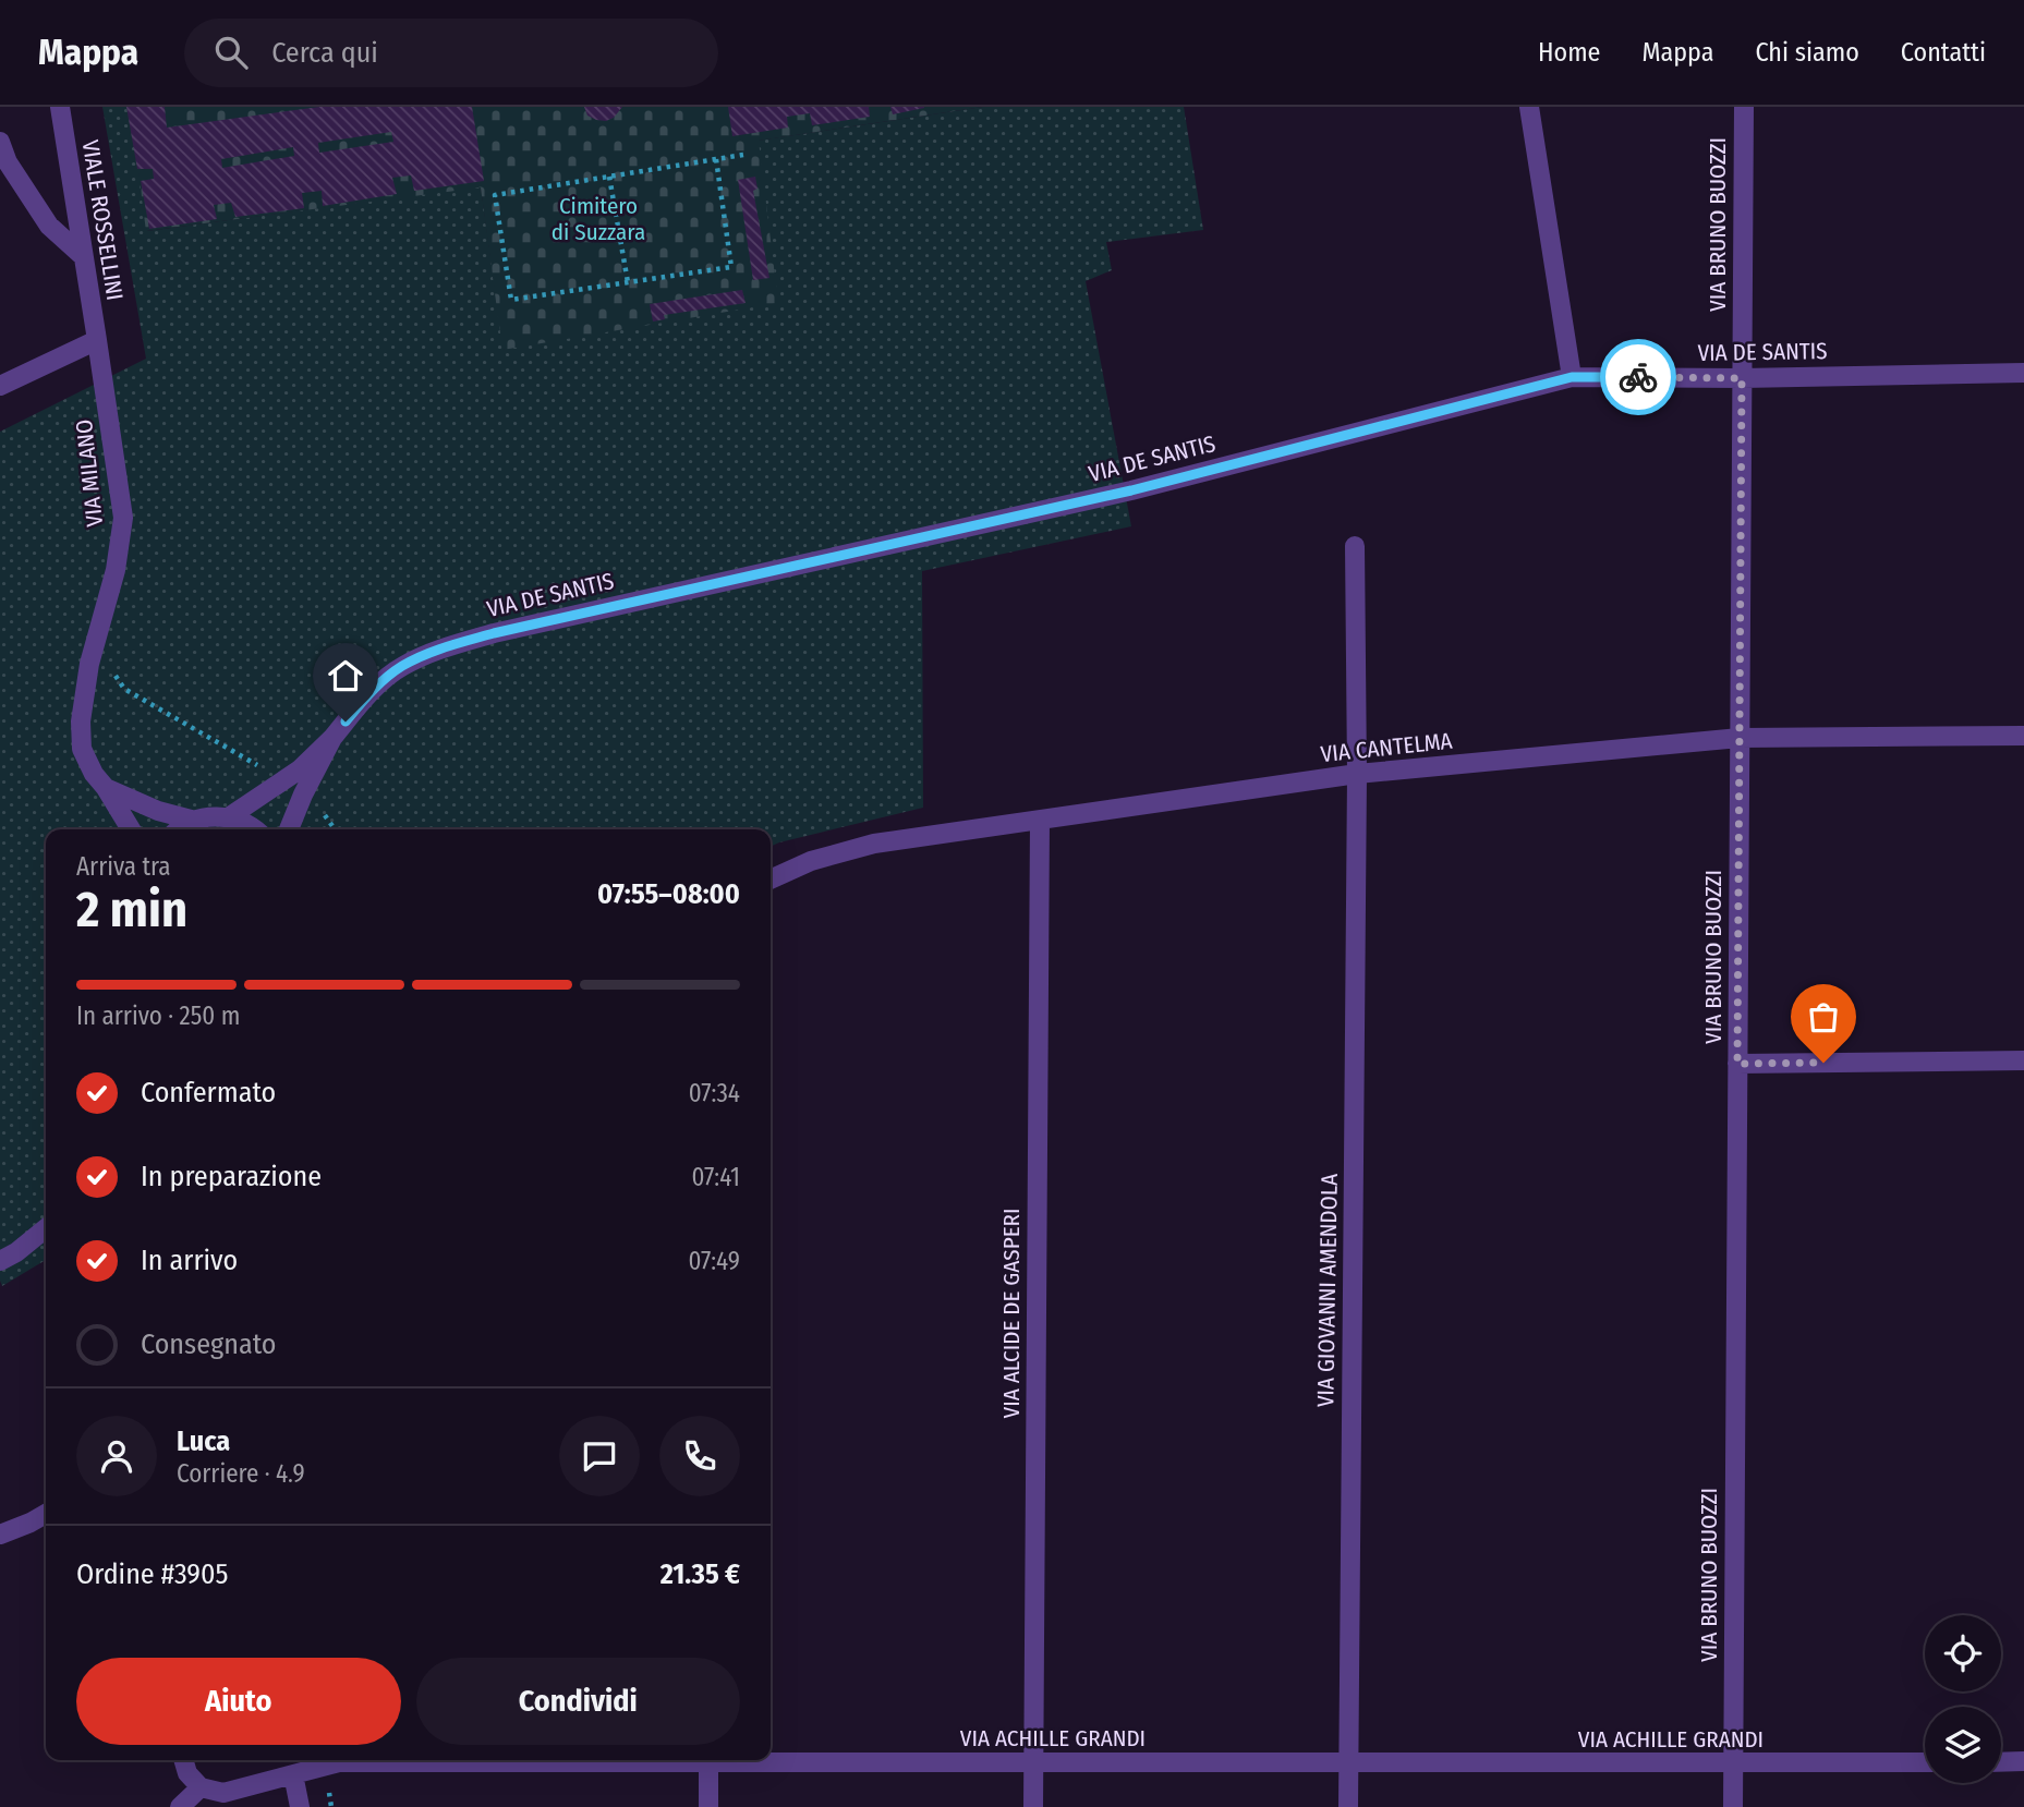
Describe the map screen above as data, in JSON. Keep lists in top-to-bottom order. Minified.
{"streets":{"street":["VIALE ROSSELLINI","VIA BRUNO BUOZZI","VIA DE SANTIS","VIA MILANO","VIA CANTELMA","VIA GIOVANNI AMENDOLA","VIA ALCIDE DE GASPERI","VIA ACHILLE GRANDI"]},"crossings":[["VIALE ROSSELLINI","VIA MILANO"],["VIA BRUNO BUOZZI","VIA DE SANTIS"],["VIA BRUNO BUOZZI","VIA CANTELMA"],["VIA BRUNO BUOZZI","VIA ACHILLE GRANDI"],["VIA CANTELMA","VIA GIOVANNI AMENDOLA"],["VIA CANTELMA","VIA ALCIDE DE GASPERI"],["VIA GIOVANNI AMENDOLA","VIA ACHILLE GRANDI"],["VIA ALCIDE DE GASPERI","VIA ACHILLE GRANDI"]],"parks":["Cimitero di Suzzara"],"page":{"header":"Mappa","search":"Cerca qui","nav":["Home","Mappa","Chi siamo","Contatti"],"heading":["2 min","Arriva tra","07:55–08:00"],"panel":["Luca","Corriere · 4.9","Ordine #3905","21.35 €"],"bar":"In arrivo · 250 m","list":[["Confermato","07:34"],["In preparazione","07:41"],["In arrivo","07:49"],"Consegnato"],"buttons":["Aiuto","Condividi"]}}
